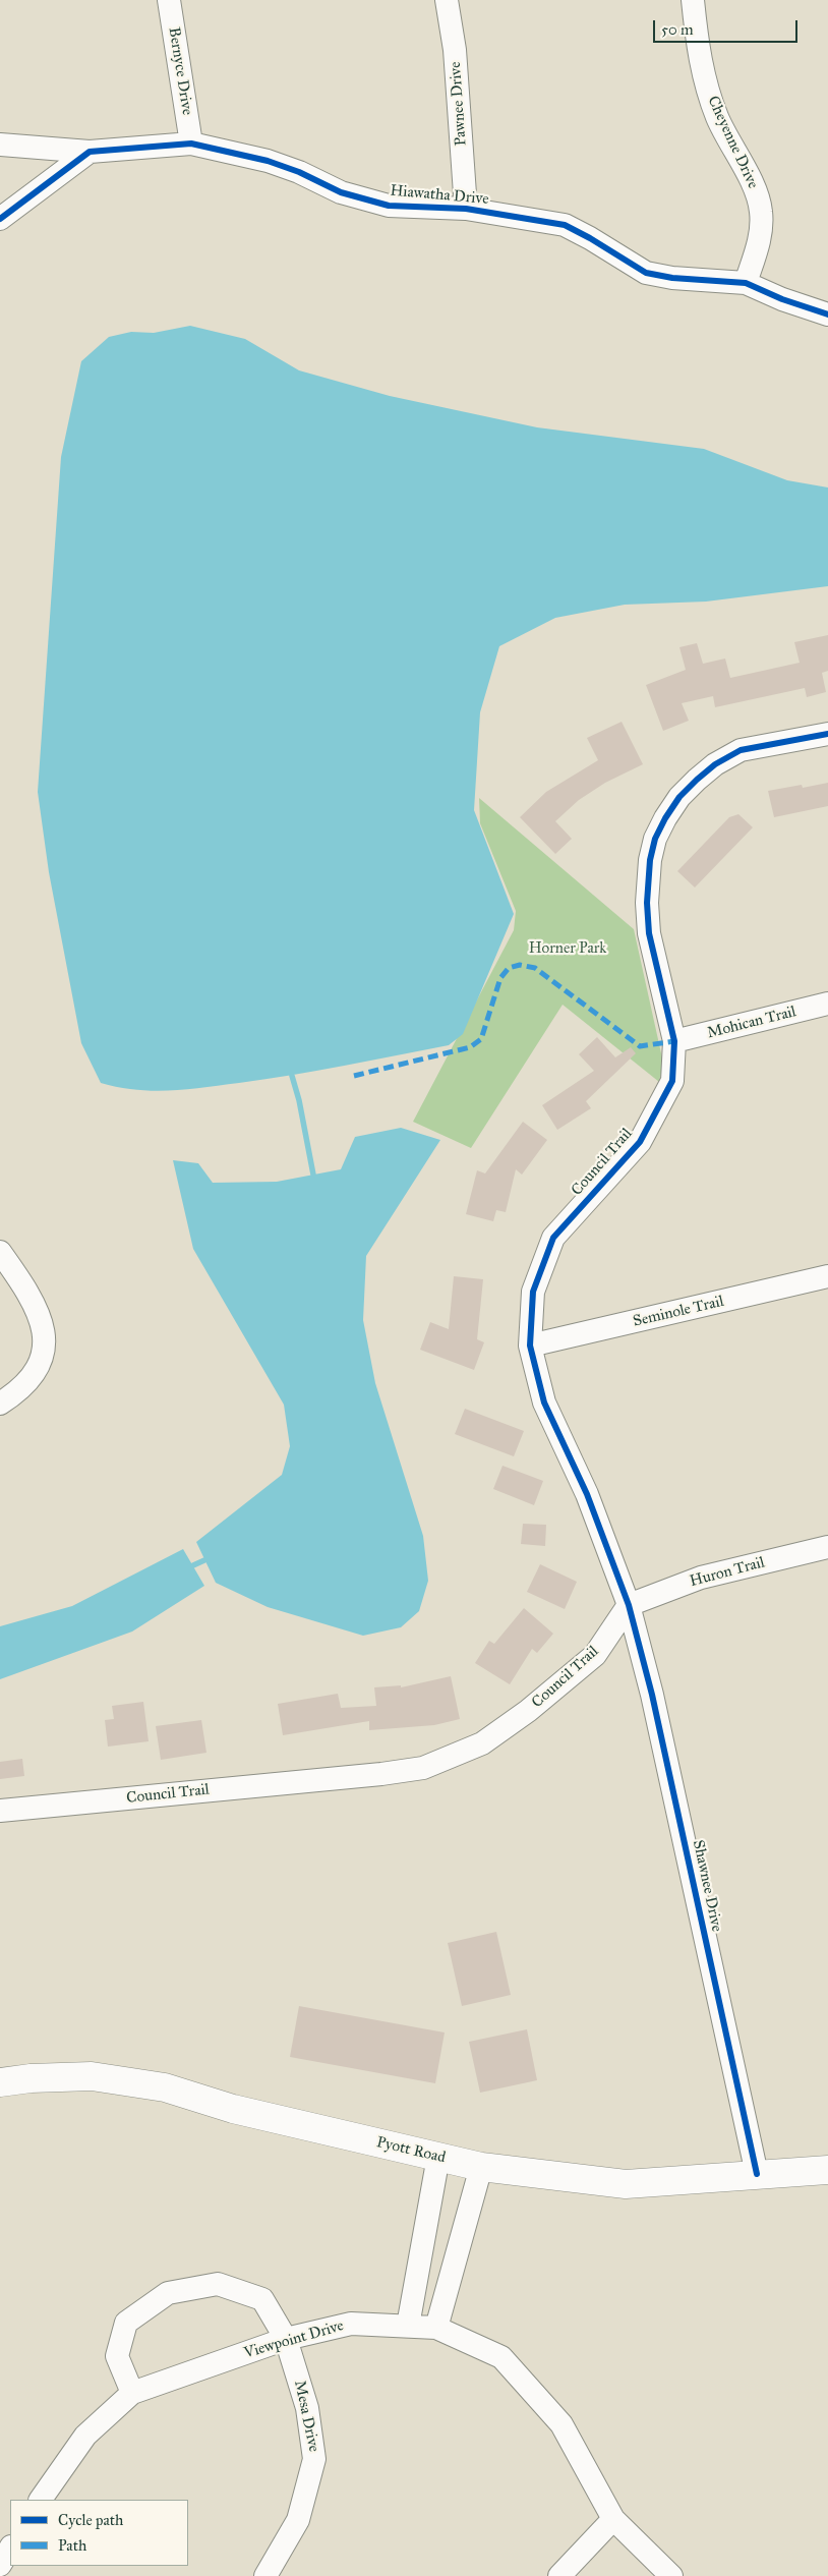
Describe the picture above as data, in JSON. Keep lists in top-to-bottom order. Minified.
{"streets":{"street":["Bernyce Drive","Pawnee Drive","Cheyenne Drive","Hiawatha Drive","Mohican Trail","Council Trail","Seminole Trail","Huron Trail","Shawnee Drive","Pyott Road","Viewpoint Drive","Mesa Drive"]},"crossings":[["Bernyce Drive","Hiawatha Drive"],["Pawnee Drive","Hiawatha Drive"],["Cheyenne Drive","Hiawatha Drive"],["Mohican Trail","Council Trail"],["Council Trail","Seminole Trail"],["Council Trail","Huron Trail"],["Council Trail","Shawnee Drive"],["Huron Trail","Shawnee Drive"],["Shawnee Drive","Pyott Road"],["Viewpoint Drive","Mesa Drive"]],"parks":["Horner Park"],"legend":["Cycle path","Path"],"scale_bar":"50 m"}
